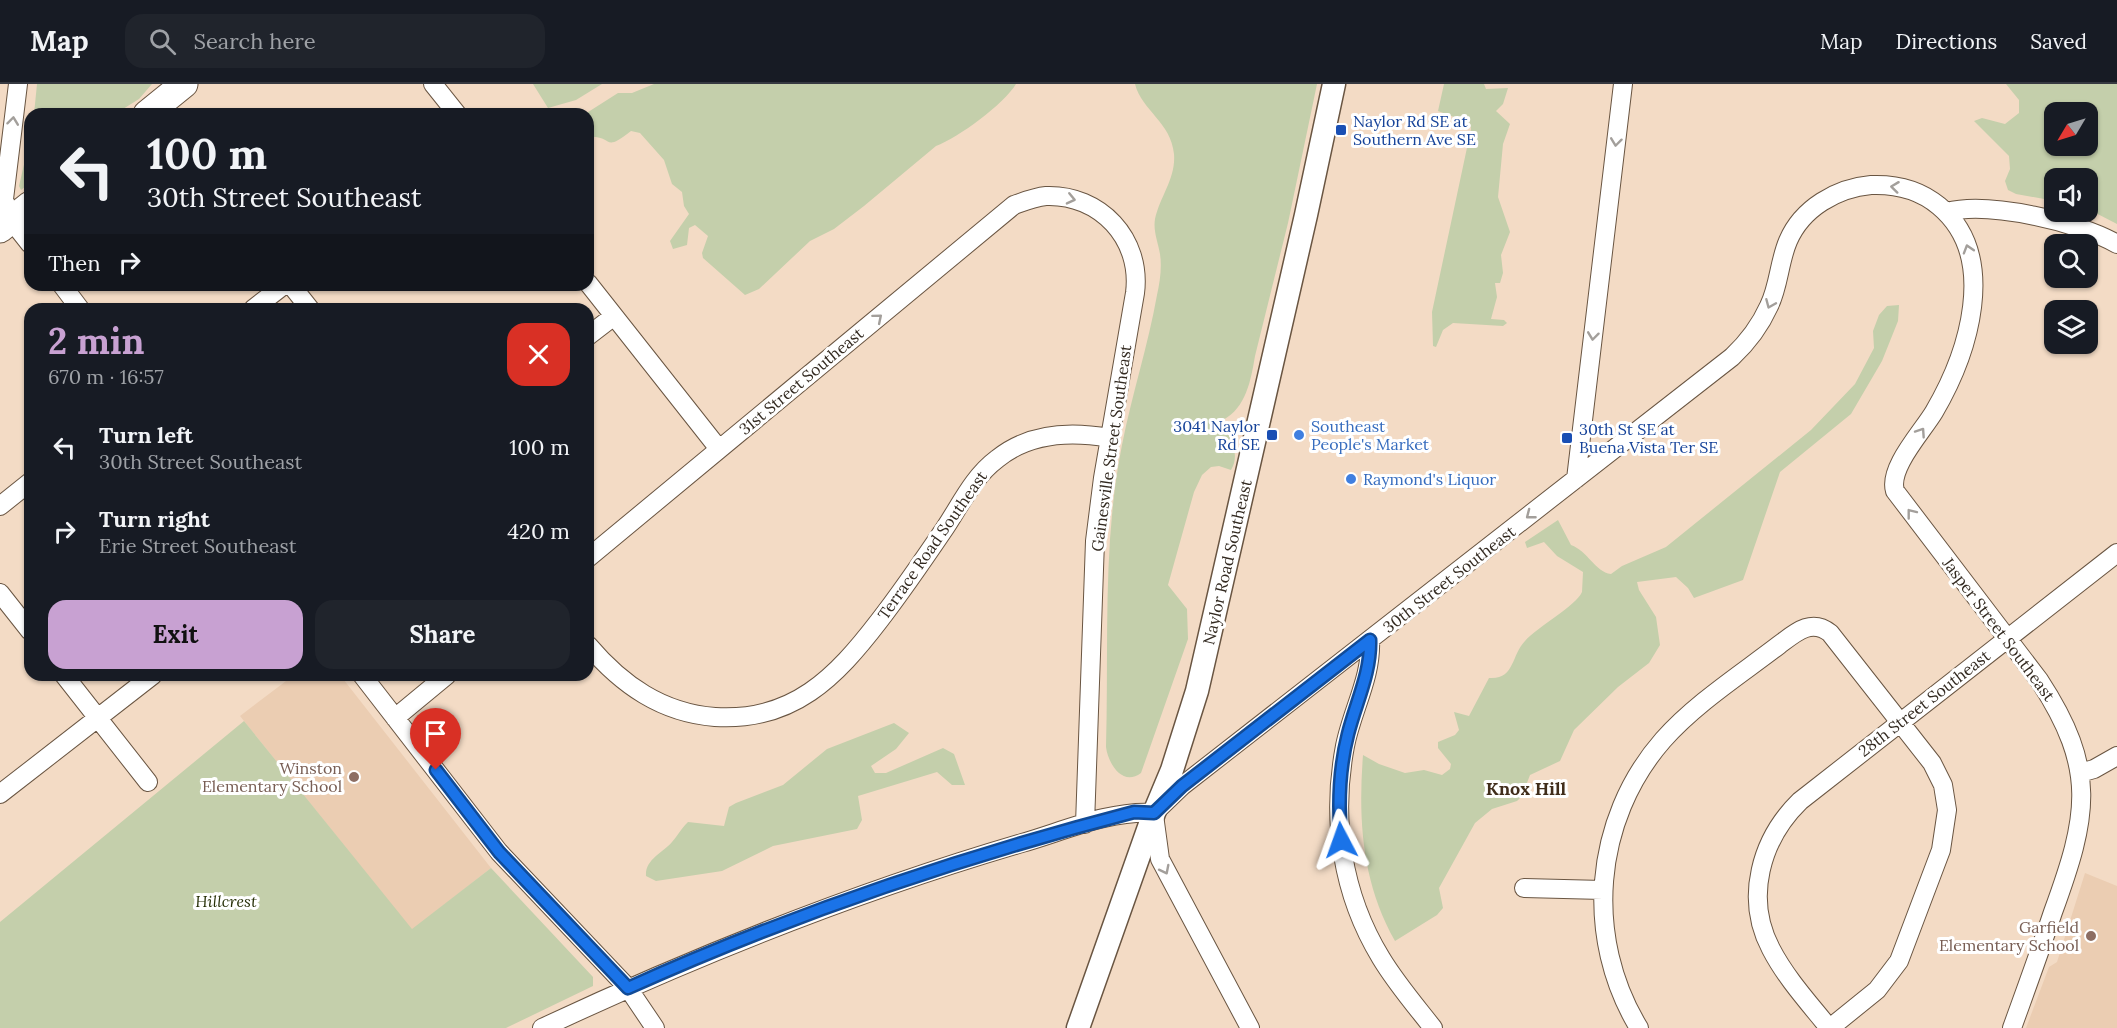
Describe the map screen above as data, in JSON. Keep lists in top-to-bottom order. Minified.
{"streets":{"main road":["Naylor Road Southeast"],"street":["31st Street Southeast","Gainesville Street Southeast","Terrace Road Southeast","30th Street Southeast","Jasper Street Southeast","28th Street Southeast"]},"crossings":[["31st Street Southeast","Gainesville Street Southeast"],["Gainesville Street Southeast","Terrace Road Southeast"],["Naylor Road Southeast","30th Street Southeast"],["30th Street Southeast","Jasper Street Southeast"],["Jasper Street Southeast","28th Street Southeast"]],"one_way":["31st Street Southeast","30th Street Southeast","Jasper Street Southeast"],"districts":["Knox Hill"],"parks":["Hillcrest"],"places":{"transit":["Naylor Rd SE at Southern Ave SE","3041 Naylor Rd SE","30th St SE at Buena Vista Ter SE"],"other":["Southeast People's Market","Raymond's Liquor","Winston Elementary School","Garfield Elementary School"]},"north":"bottom left","page":{"header":"Map","search":"Search here","nav":["Map","Directions","Saved"],"turn":["100 m","30th Street Southeast"],"then":"Then","heading":["2 min","670 m · 16:57"],"list":[{"name":"Turn left","note":"30th Street Southeast","value":"100 m"},{"name":"Turn right","note":"Erie Street Southeast","value":"420 m"}],"buttons":["Exit","Share"]}}
